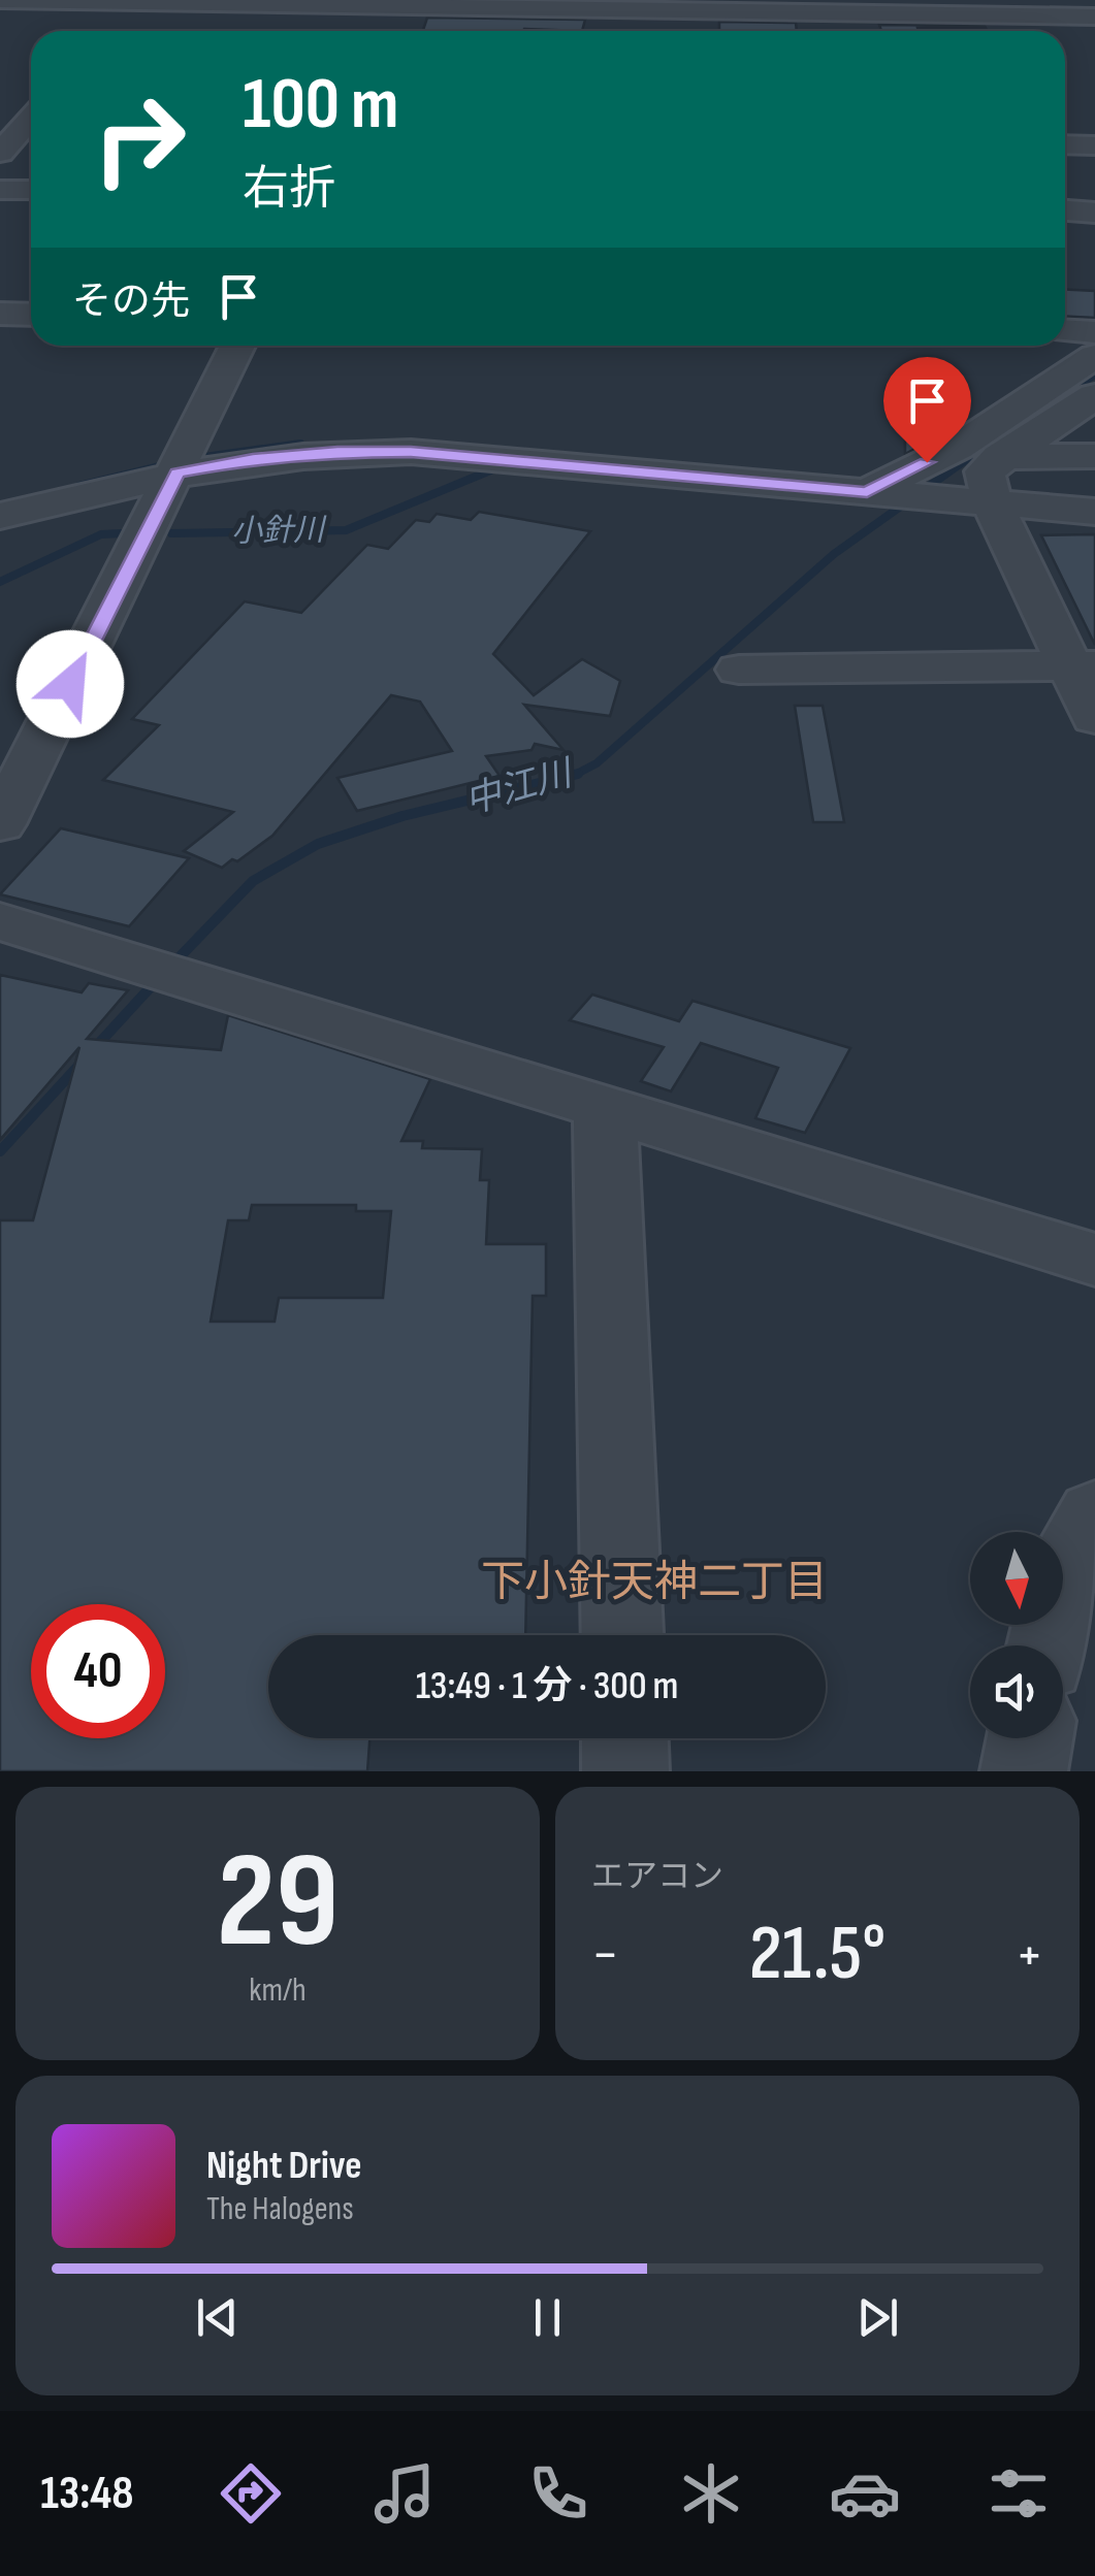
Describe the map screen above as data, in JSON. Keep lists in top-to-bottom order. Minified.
{"districts":["下小針天神二丁目"],"water":["小針川","中江川"],"north":"bottom","page":{"turn":["100 m","右折"],"then":"その先","limit":"40","trip":"13:49 · 1 分 · 300 m","tile":[["29","km/h"],"エアコン"],"heat":["−","21.5°","+"],"song":["Night Drive","The Halogens"],"tabs":"13:48"}}
